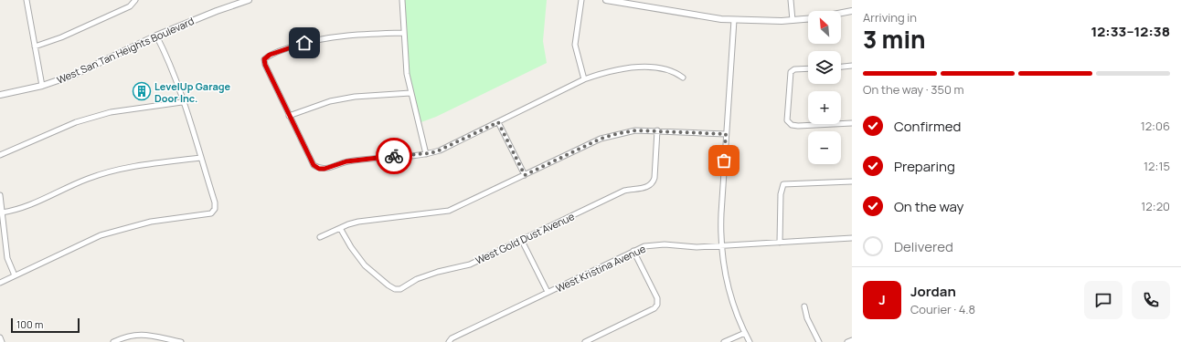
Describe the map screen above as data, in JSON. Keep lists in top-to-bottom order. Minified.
{"streets":{"street":["West San Tan Heights Boulevard","West Gold Dust Avenue","West Kristina Avenue"]},"places":{"building":["LevelUp Garage Door Inc."]},"scale_bar":"100 m","north":"top left","page":{"heading":["3 min","Arriving in","12:33–12:38"],"panel":["Jordan","Courier · 4.8"],"map_buttons":["+","−"],"bar":"On the way · 350 m","list":[["Confirmed","12:06"],["Preparing","12:15"],["On the way","12:20"],"Delivered"],"round":"J","scale":"100 m"}}
